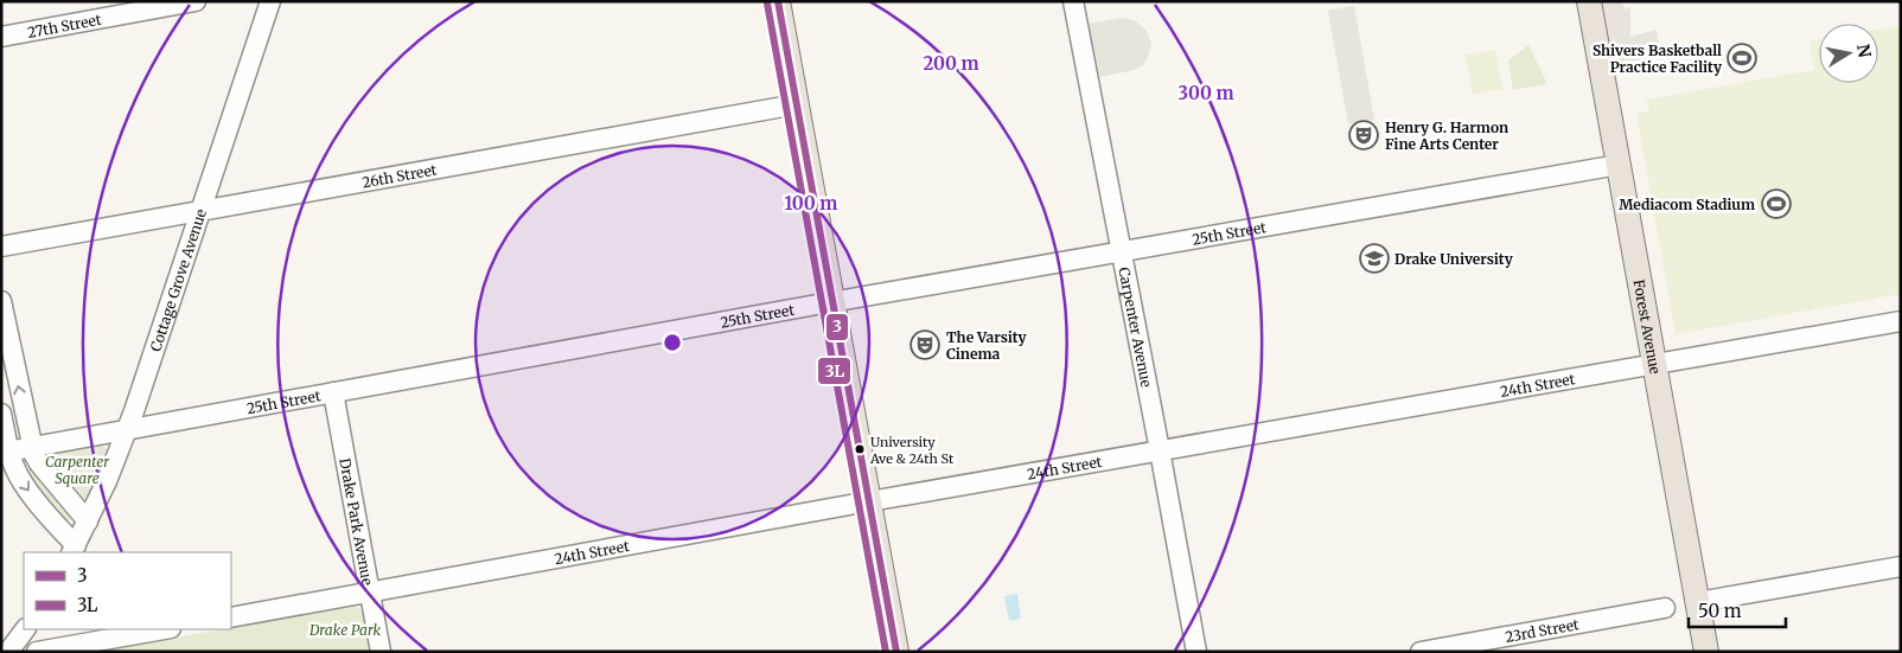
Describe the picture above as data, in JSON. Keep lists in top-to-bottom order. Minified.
{"streets":{"main road":["Forest Avenue"],"street":["27th Street","26th Street","25th Street","Cottage Grove Avenue","Carpenter Avenue","24th Street","Drake Park Avenue","23rd Street"]},"crossings":[["26th Street","Cottage Grove Avenue"],["25th Street","Cottage Grove Avenue"],["25th Street","Carpenter Avenue"],["25th Street","Forest Avenue"],["25th Street","Drake Park Avenue"],["Carpenter Avenue","24th Street"],["Forest Avenue","24th Street"],["24th Street","Drake Park Avenue"]],"parks":["Carpenter Square","Drake Park"],"places":{"sports":["Shivers Basketball Practice Facility","Mediacom Stadium"],"theatre":["Henry G. Harmon Fine Arts Center","The Varsity Cinema"],"school or university":["Drake University"],"other":["University Ave & 24th St"]},"lines":["transit line 3","transit line 3L"],"legend":["3","3L"],"scale_bar":"50 m","north":"right","rings":["200 m","300 m","100 m"]}
